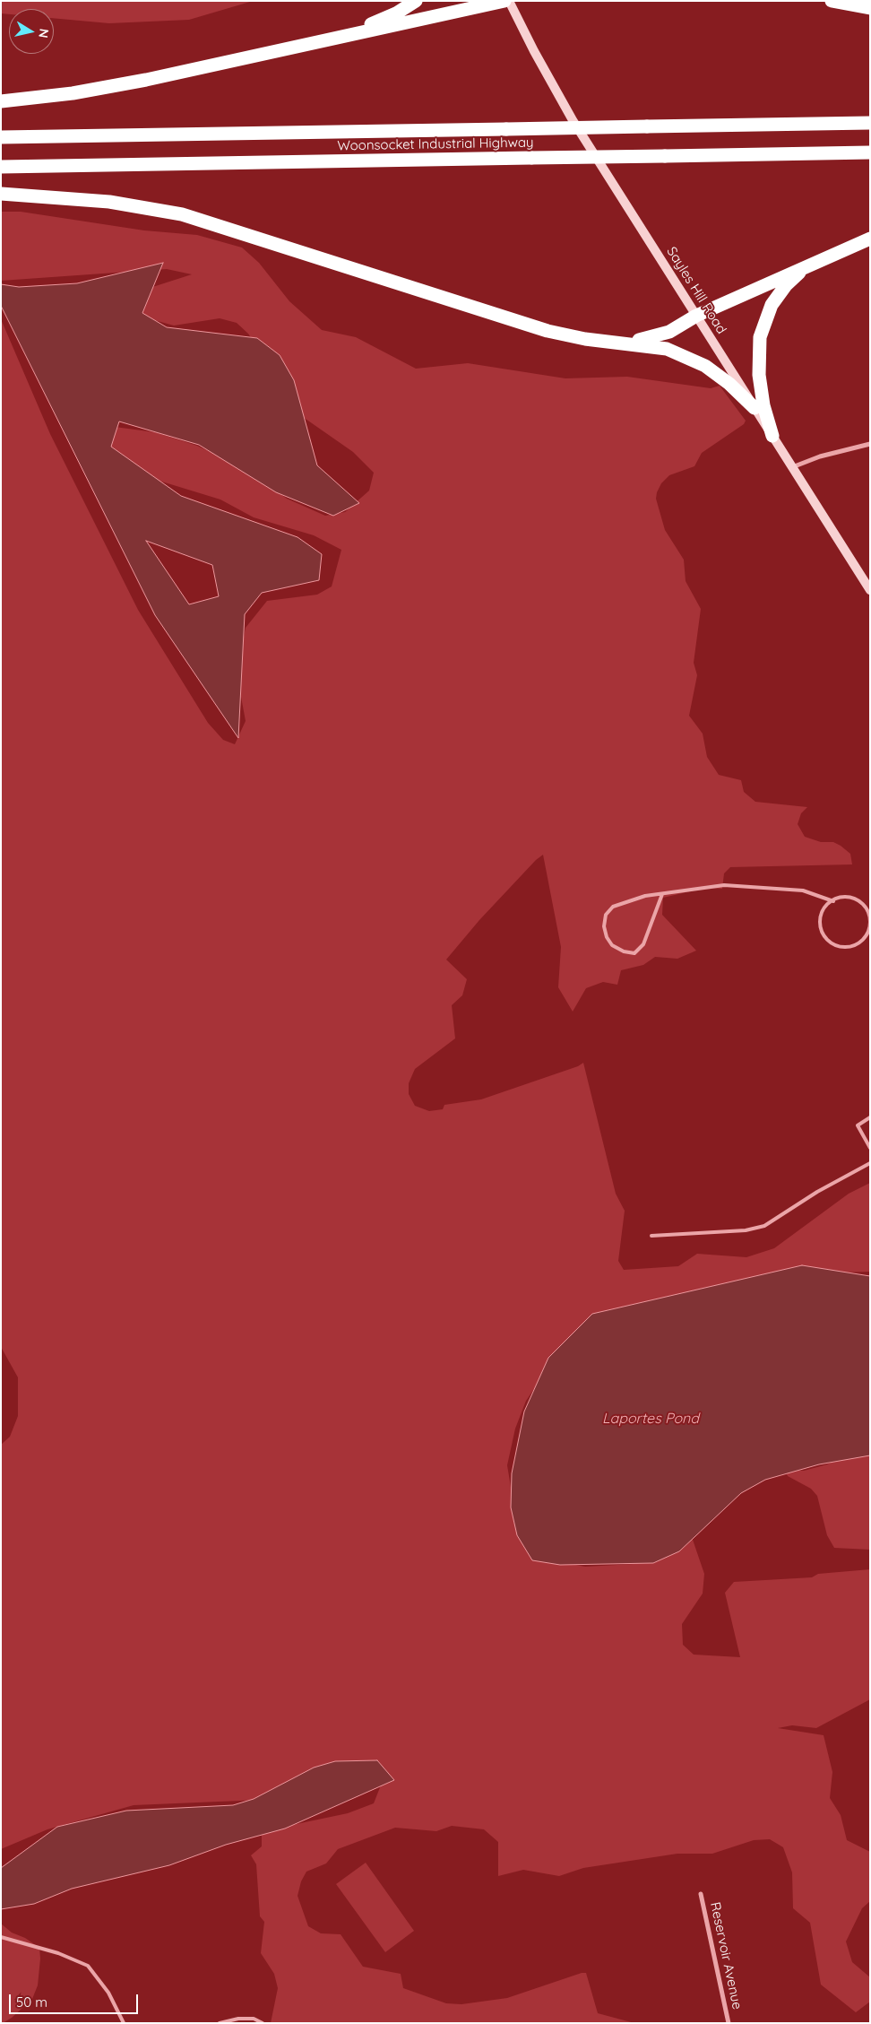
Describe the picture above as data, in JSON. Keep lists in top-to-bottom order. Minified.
{"streets":{"highway":["Woonsocket Industrial Highway"],"main road":["Sayles Hill Road"],"street":["Reservoir Avenue"]},"water":["Laportes Pond"],"scale_bar":"50 m","north":"right"}
